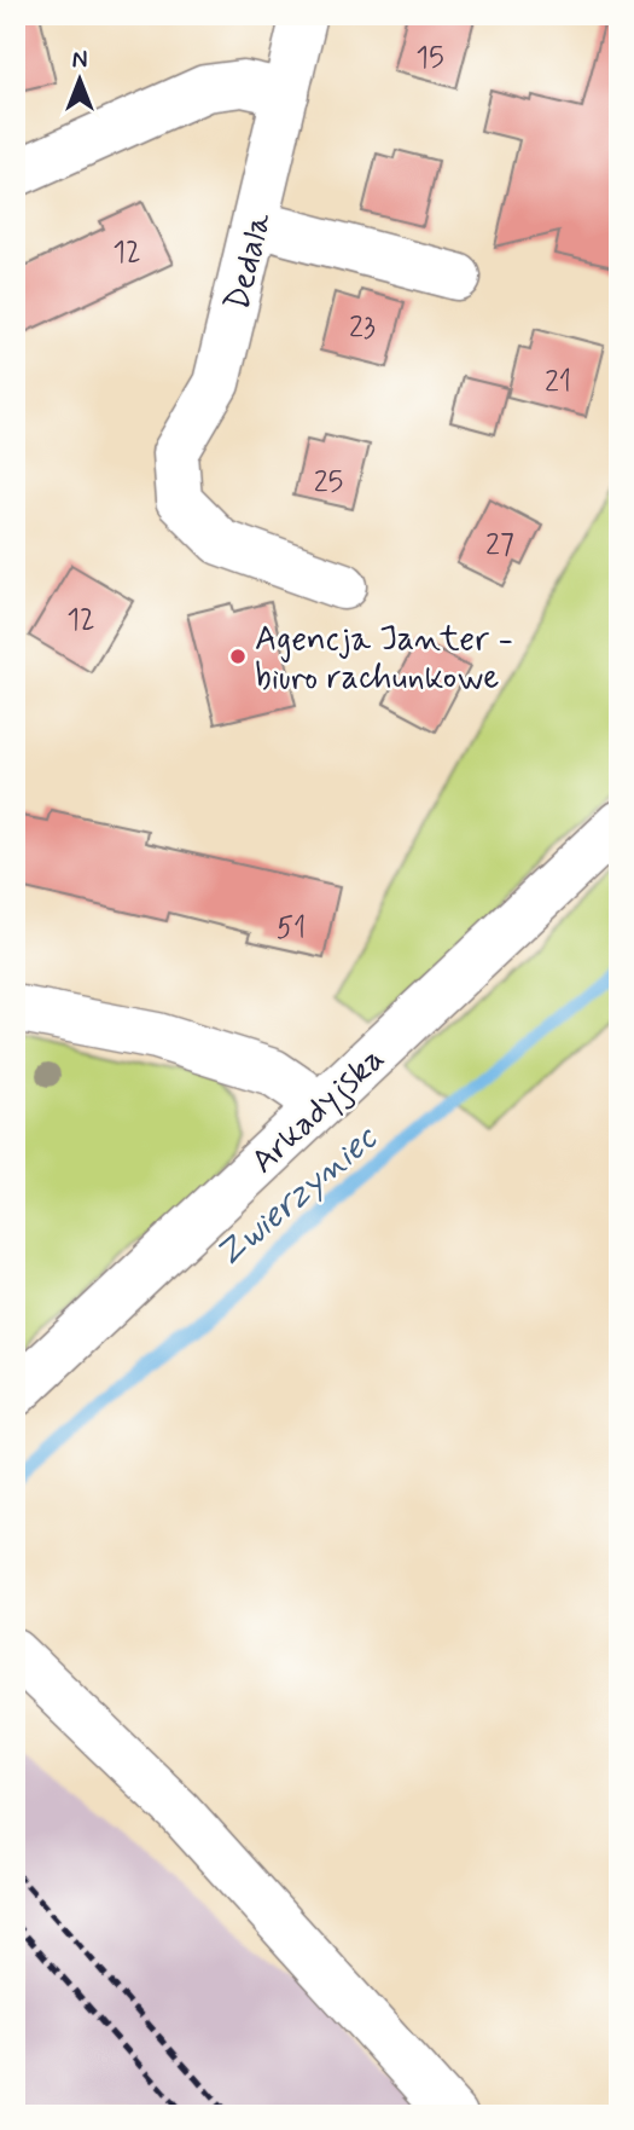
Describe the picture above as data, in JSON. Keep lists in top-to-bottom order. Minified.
{"streets":{"street":["Dedala","Arkadyjska"]},"water":["Zwierzyniec"],"places":["Agencja Janter - biuro rachunkowe"],"house_numbers":["15","12","23","21","25","27","12","51"],"north":"top"}
